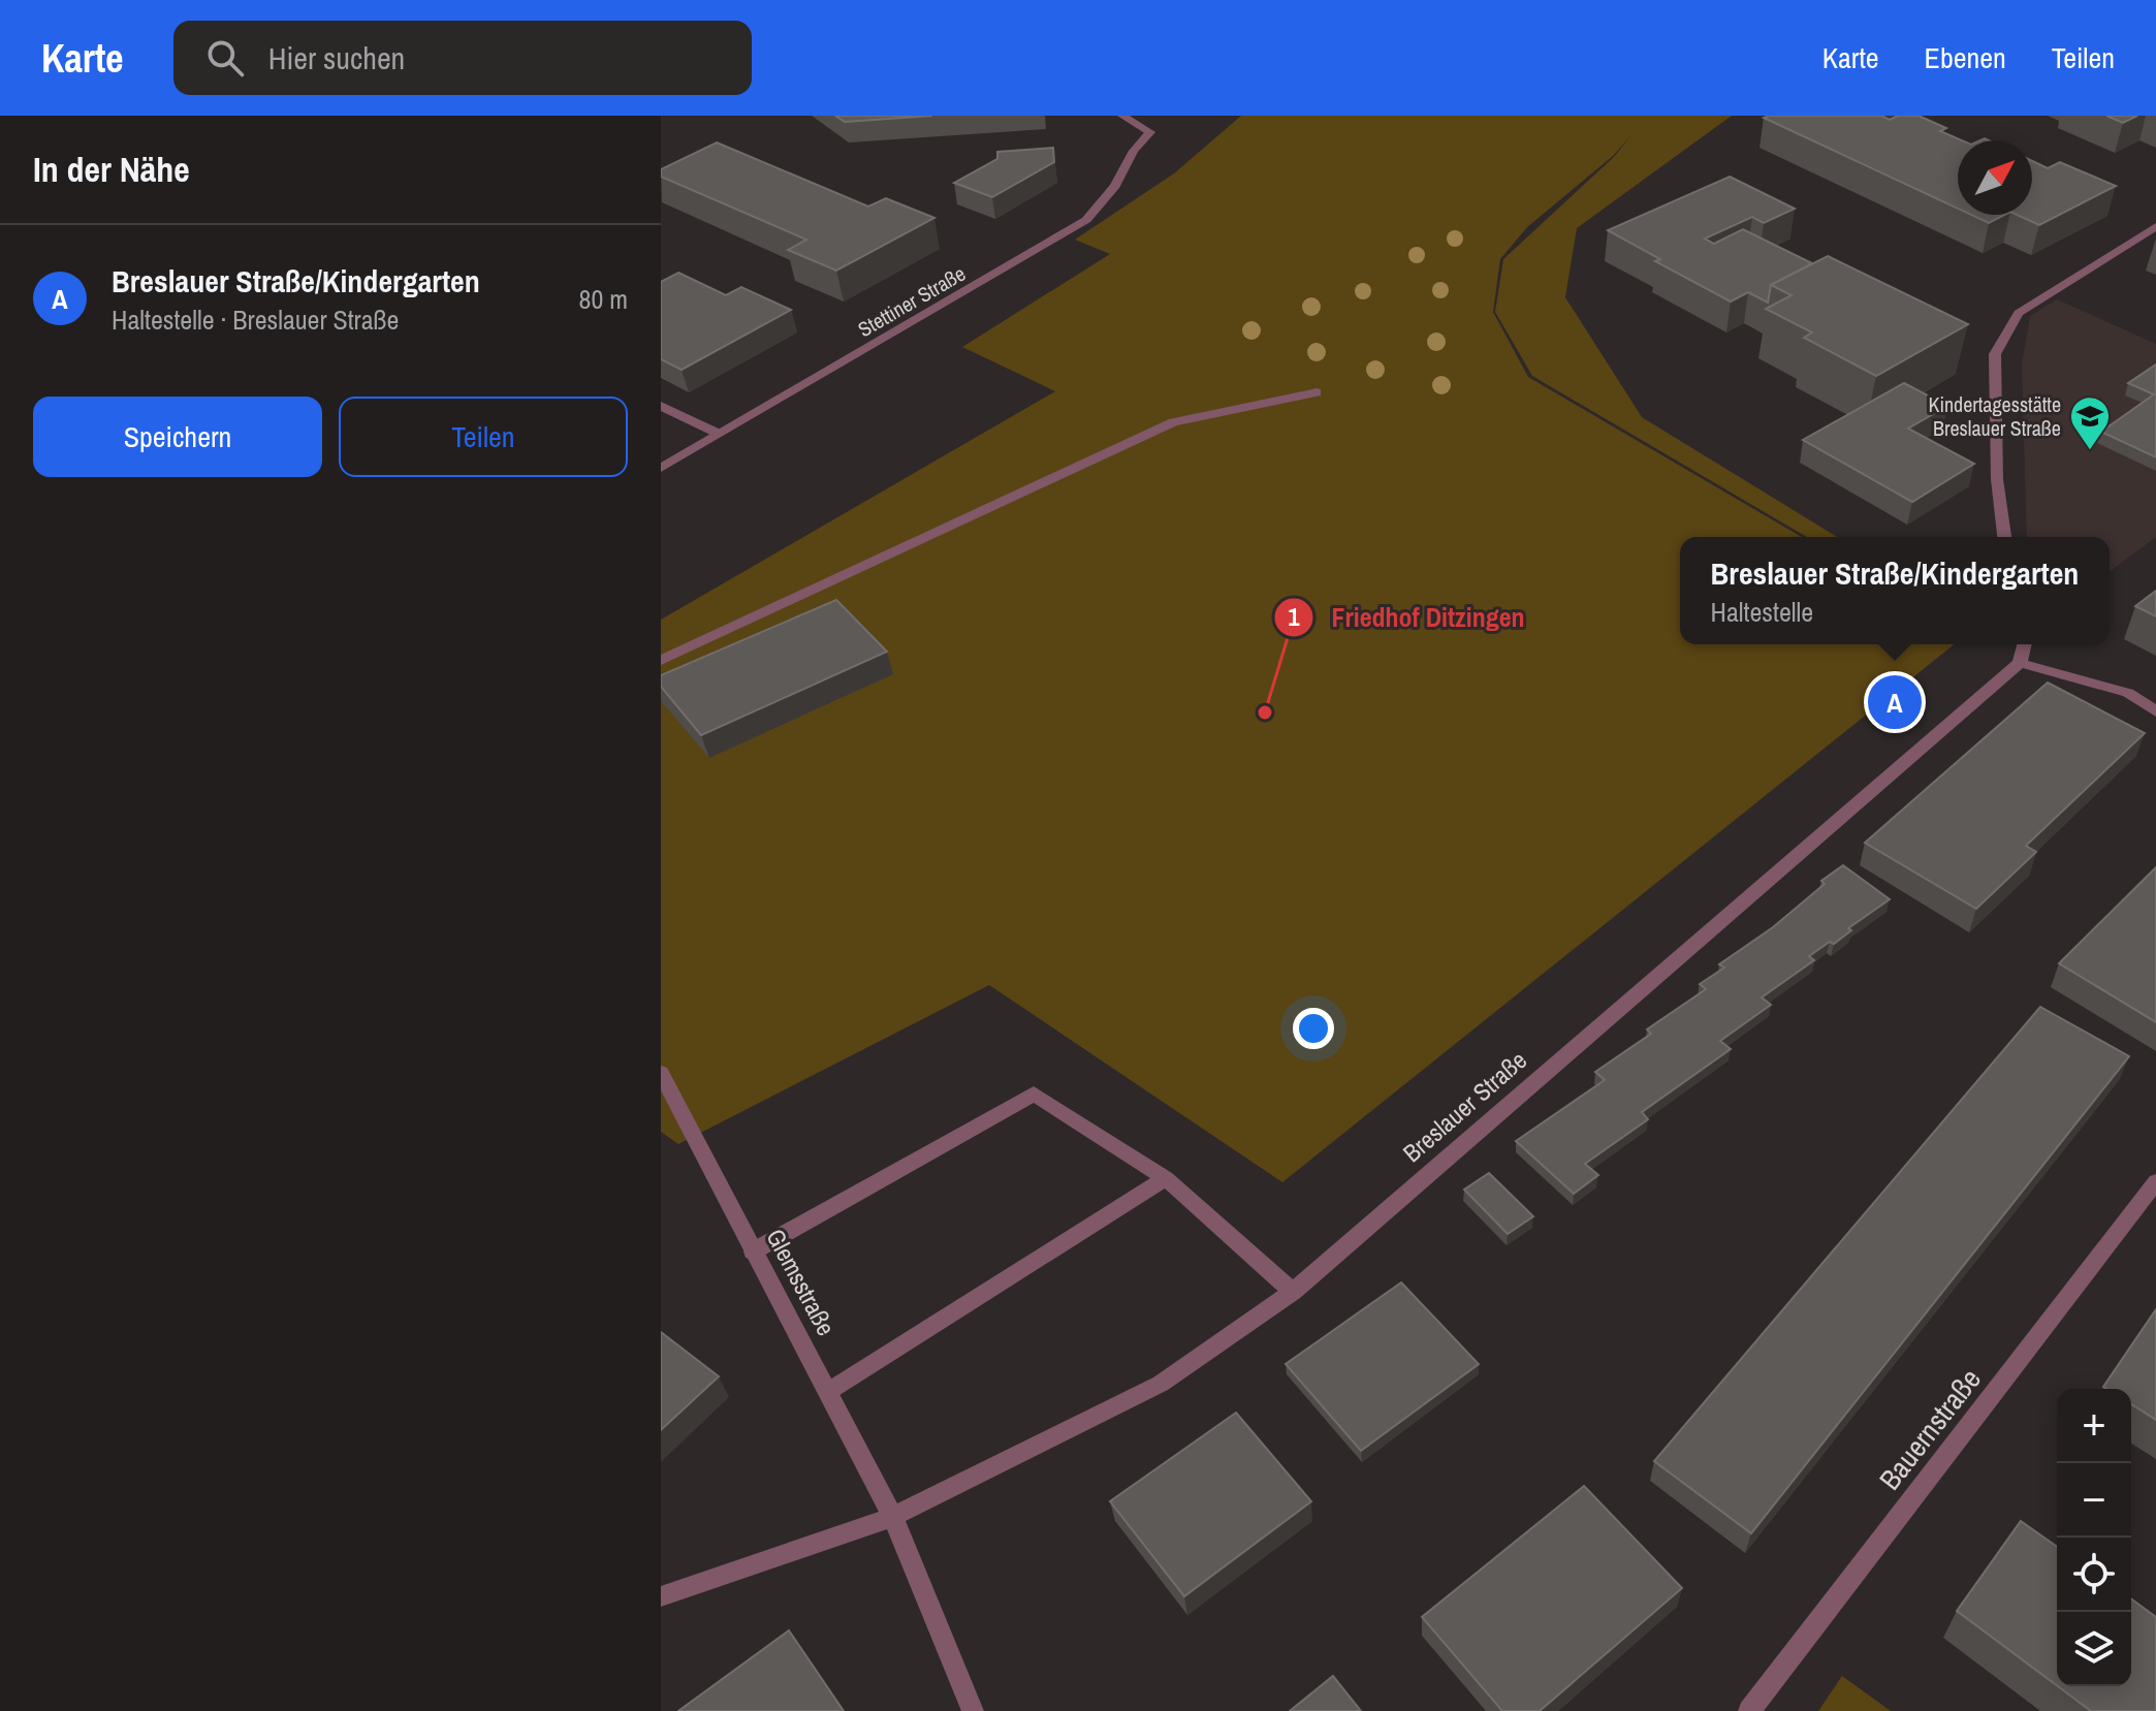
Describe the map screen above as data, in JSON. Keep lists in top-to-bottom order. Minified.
{"streets":{"street":["Stettiner Straße","Breslauer Straße","Glemsstraße","Bauernstraße"]},"crossings":[["Breslauer Straße","Glemsstraße"]],"places":{"school or university":["Kindertagesstätte Breslauer Straße"],"other":["Friedhof Ditzingen"]},"north":"top right","page":{"header":"Karte","search":"Hier suchen","nav":["Karte","Ebenen","Teilen"],"heading":"In der Nähe","list":[{"mark":"A","name":"Breslauer Straße/Kindergarten","note":"Haltestelle · Breslauer Straße","value":"80 m"}],"buttons":["Speichern","Teilen"],"popup":["Breslauer Straße/Kindergarten","Haltestelle"],"pins":"A","map_buttons":["+","−"]}}
